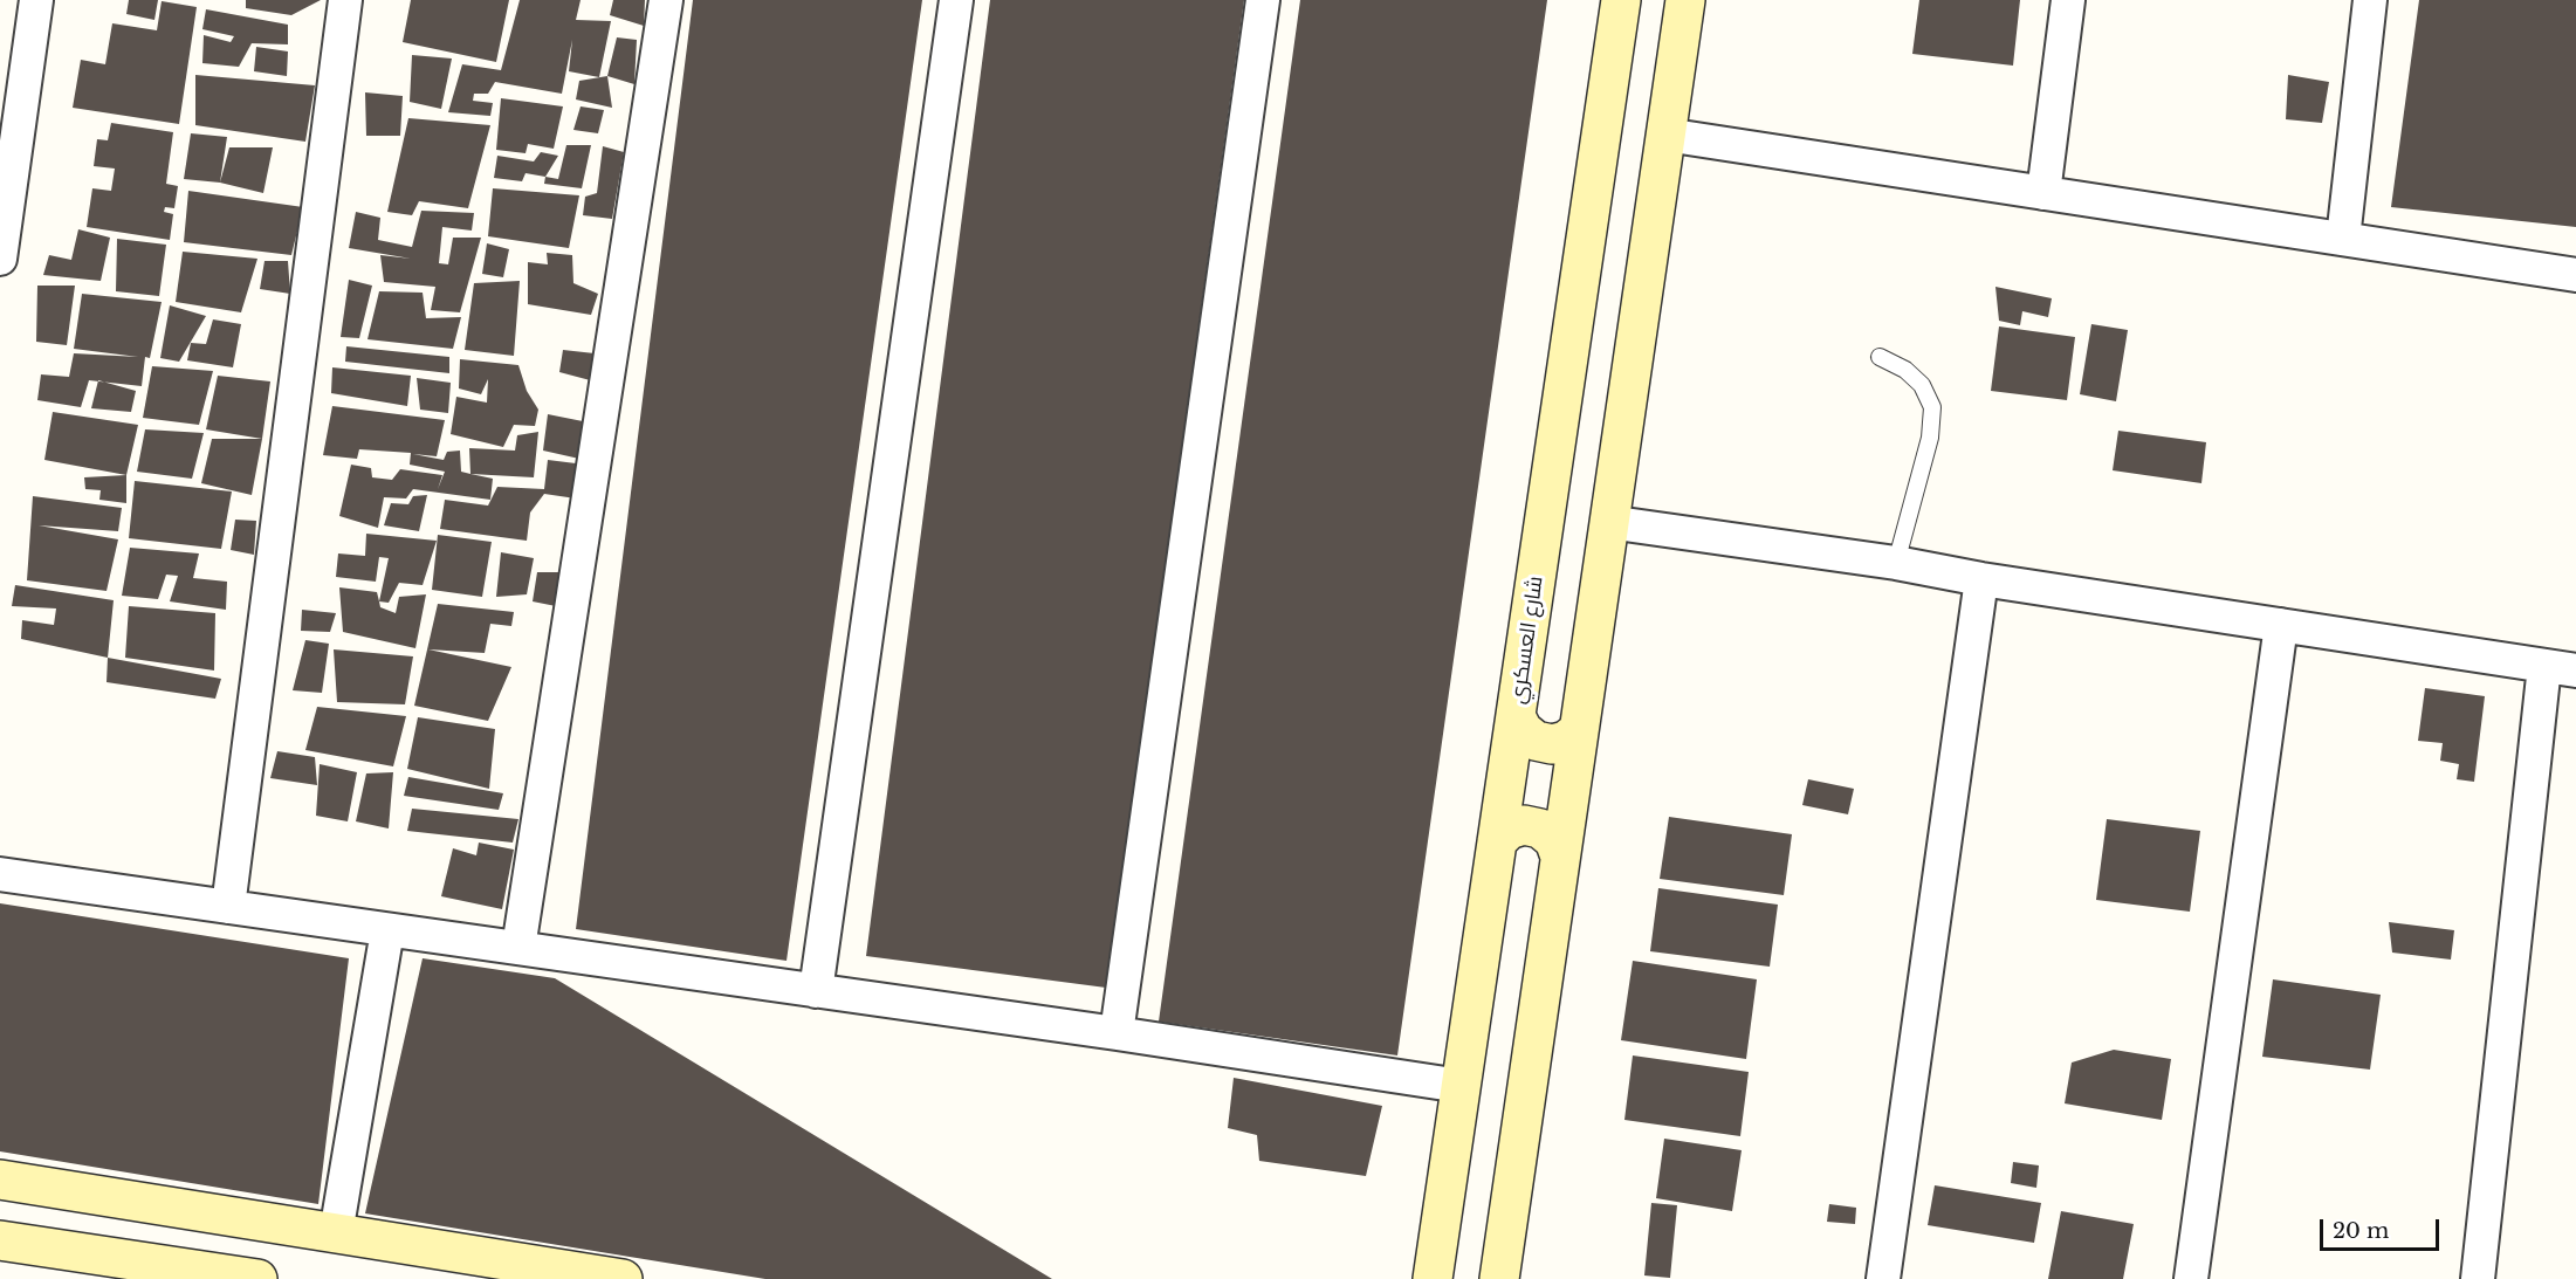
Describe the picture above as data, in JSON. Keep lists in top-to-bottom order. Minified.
{"streets":{"main road":["شارع العسكري"]},"scale_bar":"20 m"}
